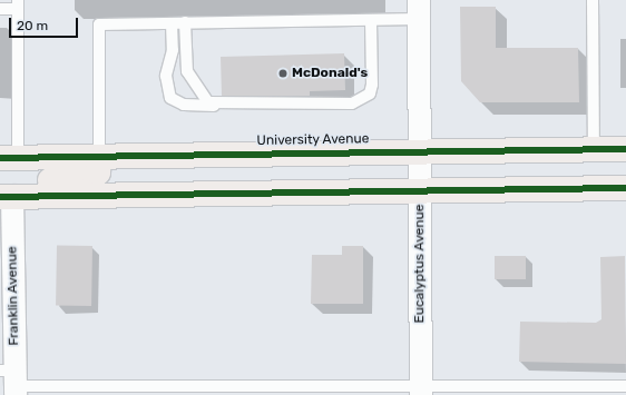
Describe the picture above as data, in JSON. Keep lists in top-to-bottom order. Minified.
{"streets":{"main road":["University Avenue"],"street":["Eucalyptus Avenue","Franklin Avenue"]},"crossings":[["University Avenue","Eucalyptus Avenue"]],"places":["McDonald's"],"scale_bar":"20 m"}
